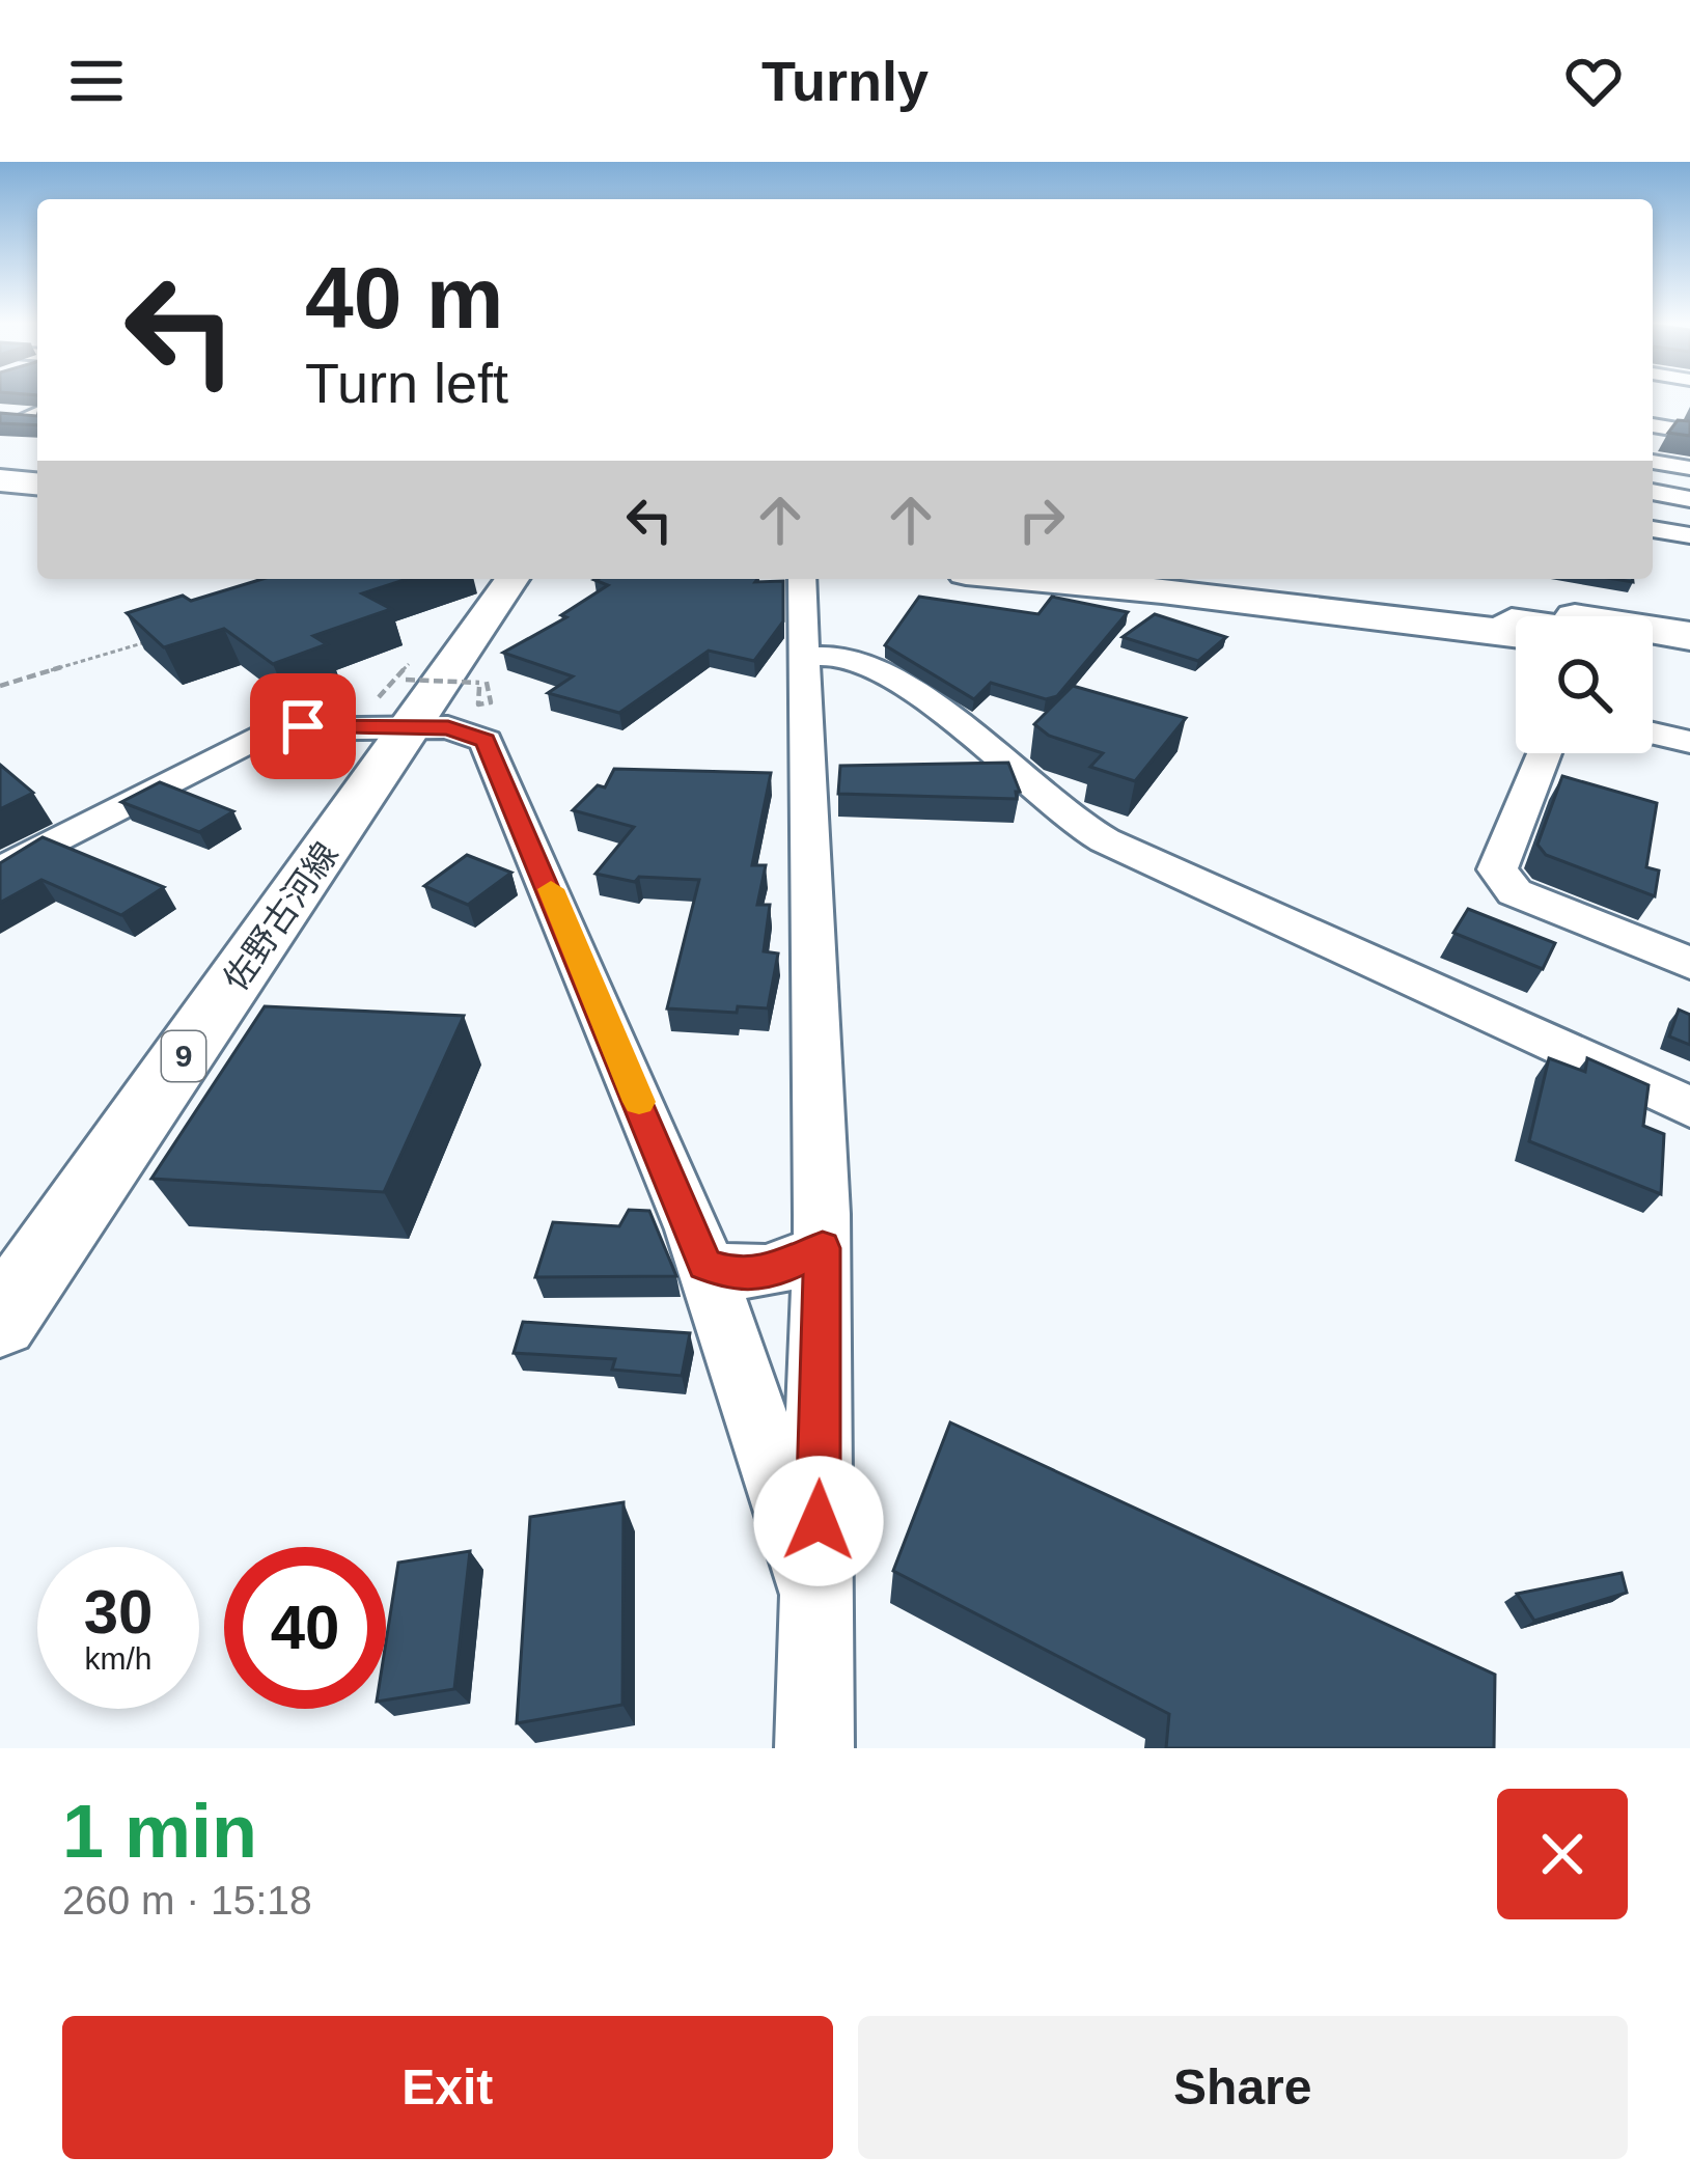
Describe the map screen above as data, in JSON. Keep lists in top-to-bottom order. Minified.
{"streets":{"main road":["佐野古河線","9"]},"page":{"header":"Turnly","turn":["40 m","Turn left"],"speed":"30 km/h","limit":"40","heading":["1 min","260 m · 15:18"],"buttons":["Exit","Share"]}}
